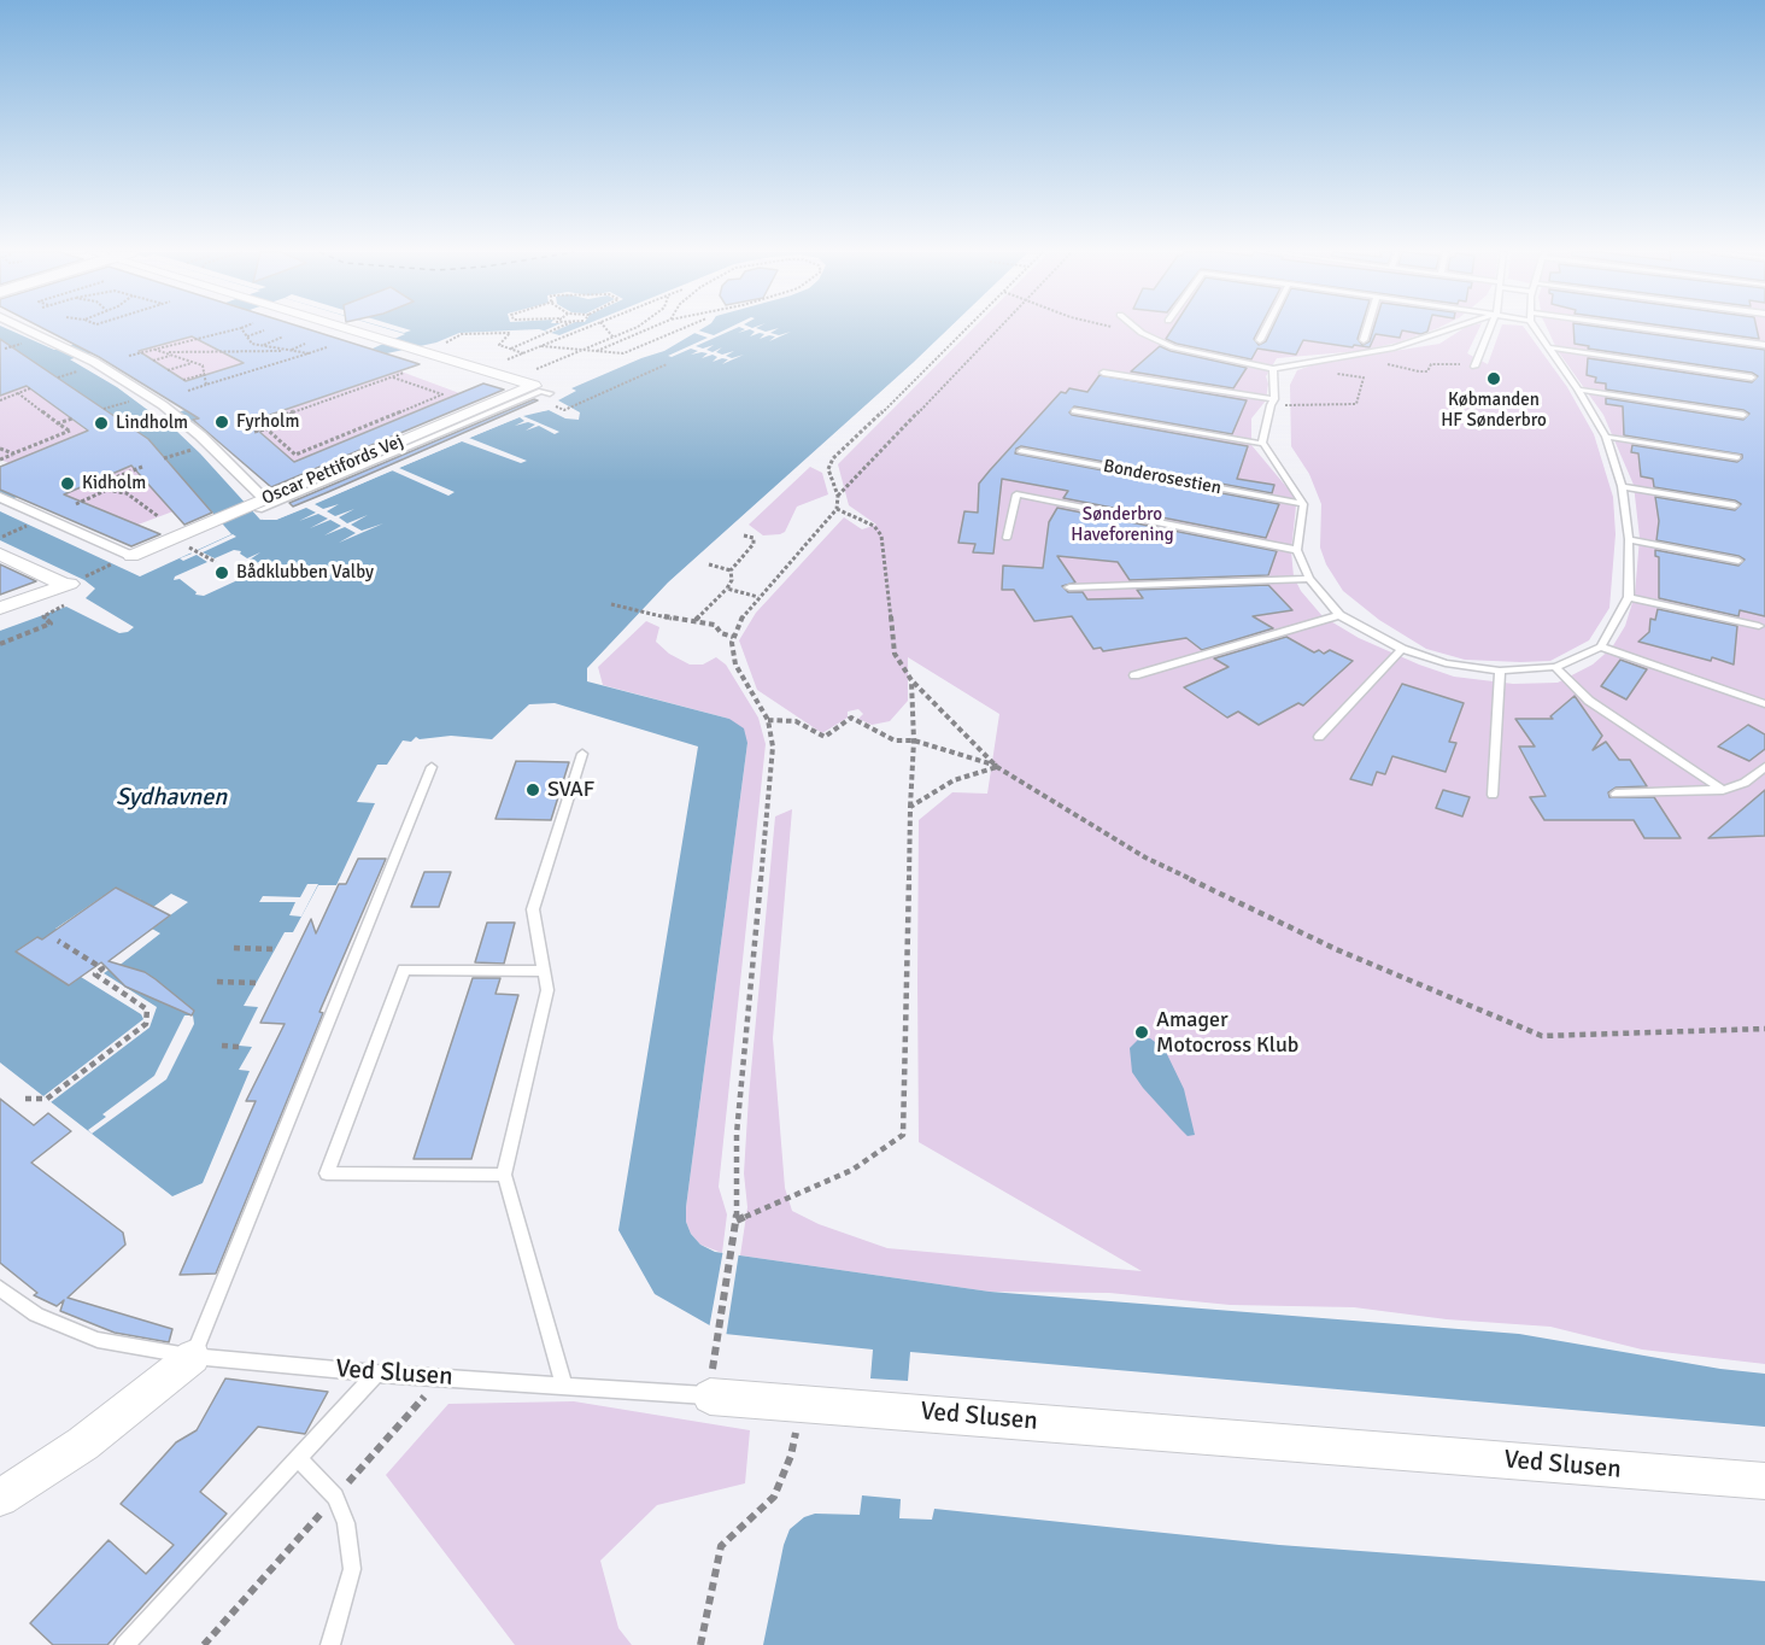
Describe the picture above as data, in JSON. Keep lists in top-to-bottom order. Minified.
{"streets":{"street":["Oscar Pettifords Vej","Ved Slusen"],"lane":["Bonderosestien"]},"water":["Sydhavnen"],"parks":["Sønderbro Haveforening"],"places":["Købmanden HF Sønderbro","Fyrholm","Lindholm","Kidholm","Bådklubben Valby","SVAF","Amager Motocross Klub"]}
